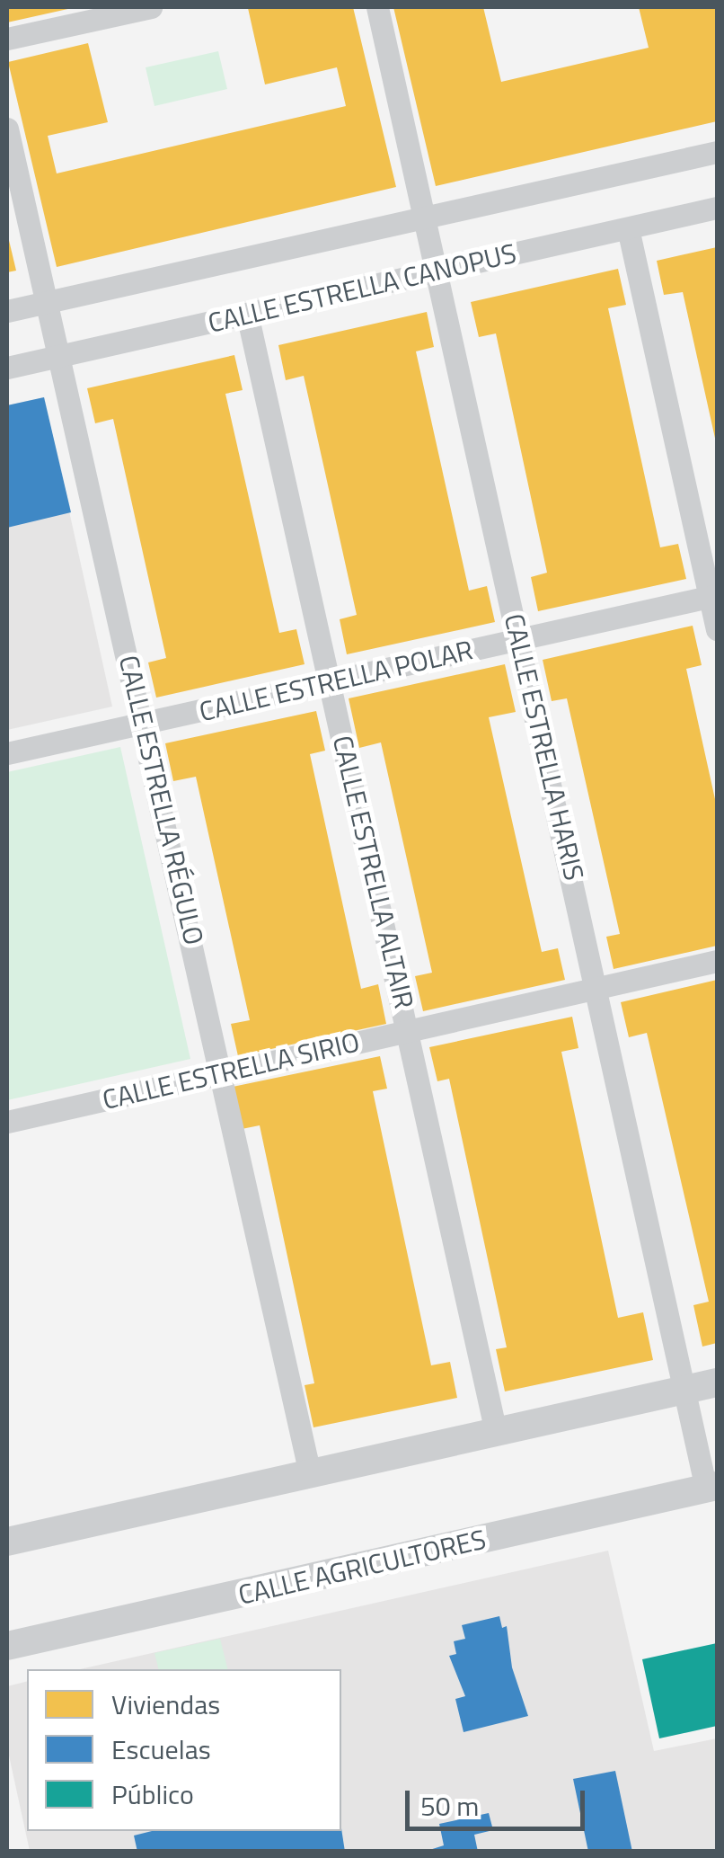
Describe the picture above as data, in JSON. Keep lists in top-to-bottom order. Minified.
{"streets":{"street":["CALLE ESTRELLA CANOPUS","CALLE ESTRELLA POLAR","CALLE ESTRELLA HARIS","CALLE ESTRELLA RÉGULO","CALLE ESTRELLA ALTAIR","CALLE ESTRELLA SIRIO","CALLE AGRICULTORES"]},"crossings":[["CALLE ESTRELLA CANOPUS","CALLE ESTRELLA HARIS"],["CALLE ESTRELLA CANOPUS","CALLE ESTRELLA RÉGULO"],["CALLE ESTRELLA CANOPUS","CALLE ESTRELLA ALTAIR"],["CALLE ESTRELLA POLAR","CALLE ESTRELLA HARIS"],["CALLE ESTRELLA POLAR","CALLE ESTRELLA RÉGULO"],["CALLE ESTRELLA POLAR","CALLE ESTRELLA ALTAIR"],["CALLE ESTRELLA HARIS","CALLE ESTRELLA SIRIO"],["CALLE ESTRELLA HARIS","CALLE AGRICULTORES"],["CALLE ESTRELLA RÉGULO","CALLE ESTRELLA SIRIO"],["CALLE ESTRELLA ALTAIR","CALLE ESTRELLA SIRIO"]],"legend":["Viviendas","Escuelas","Público"],"scale_bar":"50 m"}
